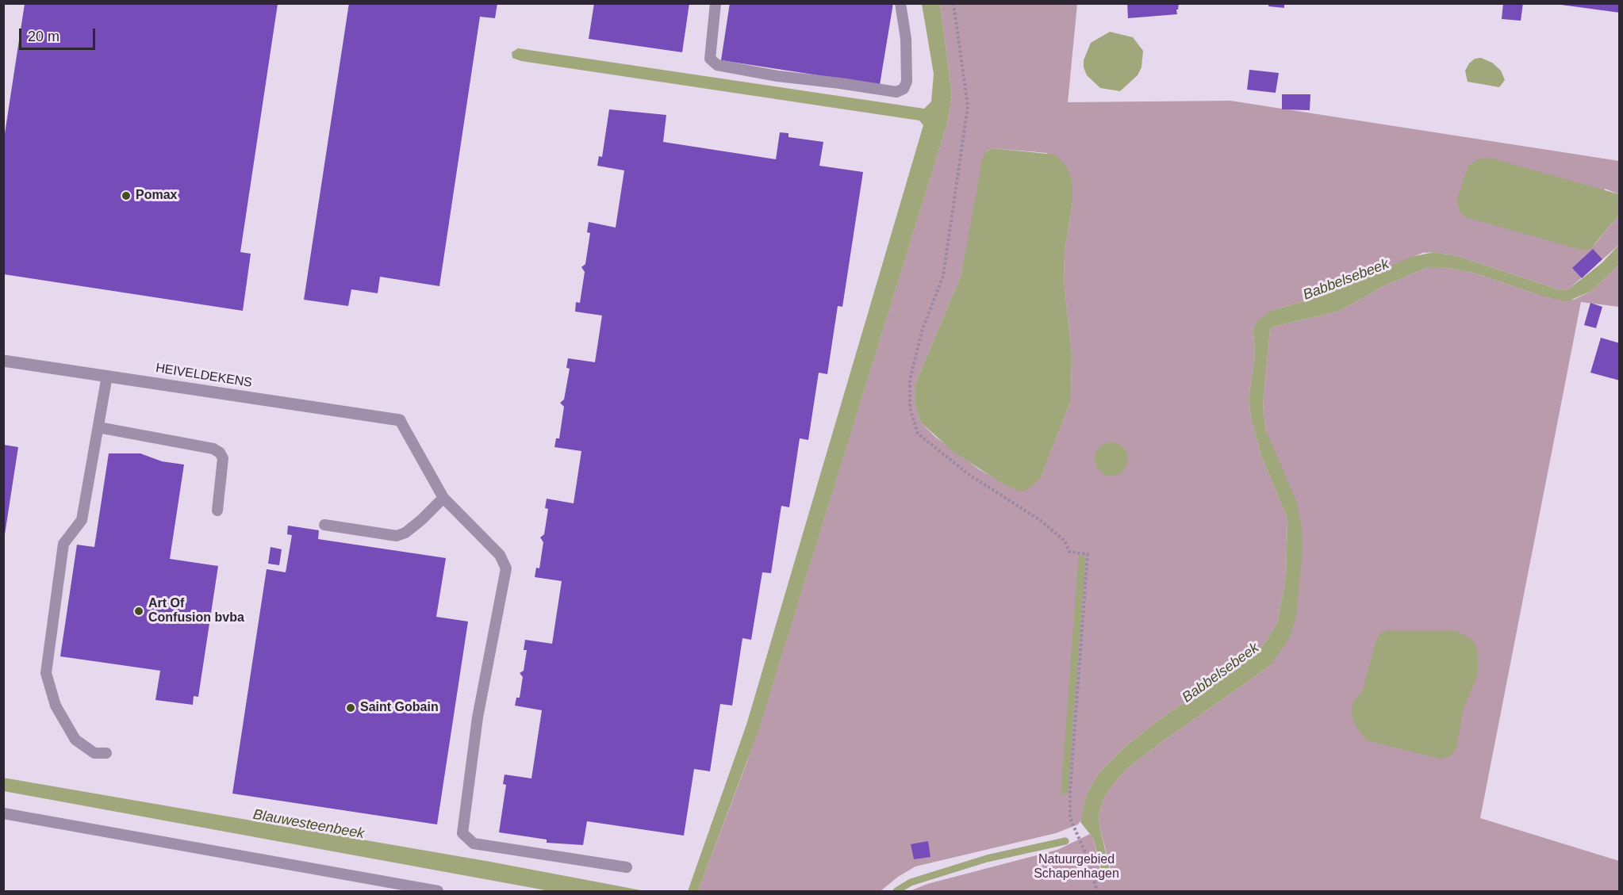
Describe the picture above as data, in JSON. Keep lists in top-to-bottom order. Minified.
{"streets":{"street":["HEIVELDEKENS"]},"water":["Babbelsebeek","Blauwesteenbeek"],"parks":["Natuurgebied Schapenhagen"],"places":["Pomax","Art Of Confusion bvba","Saint Gobain"],"scale_bar":"20 m"}
